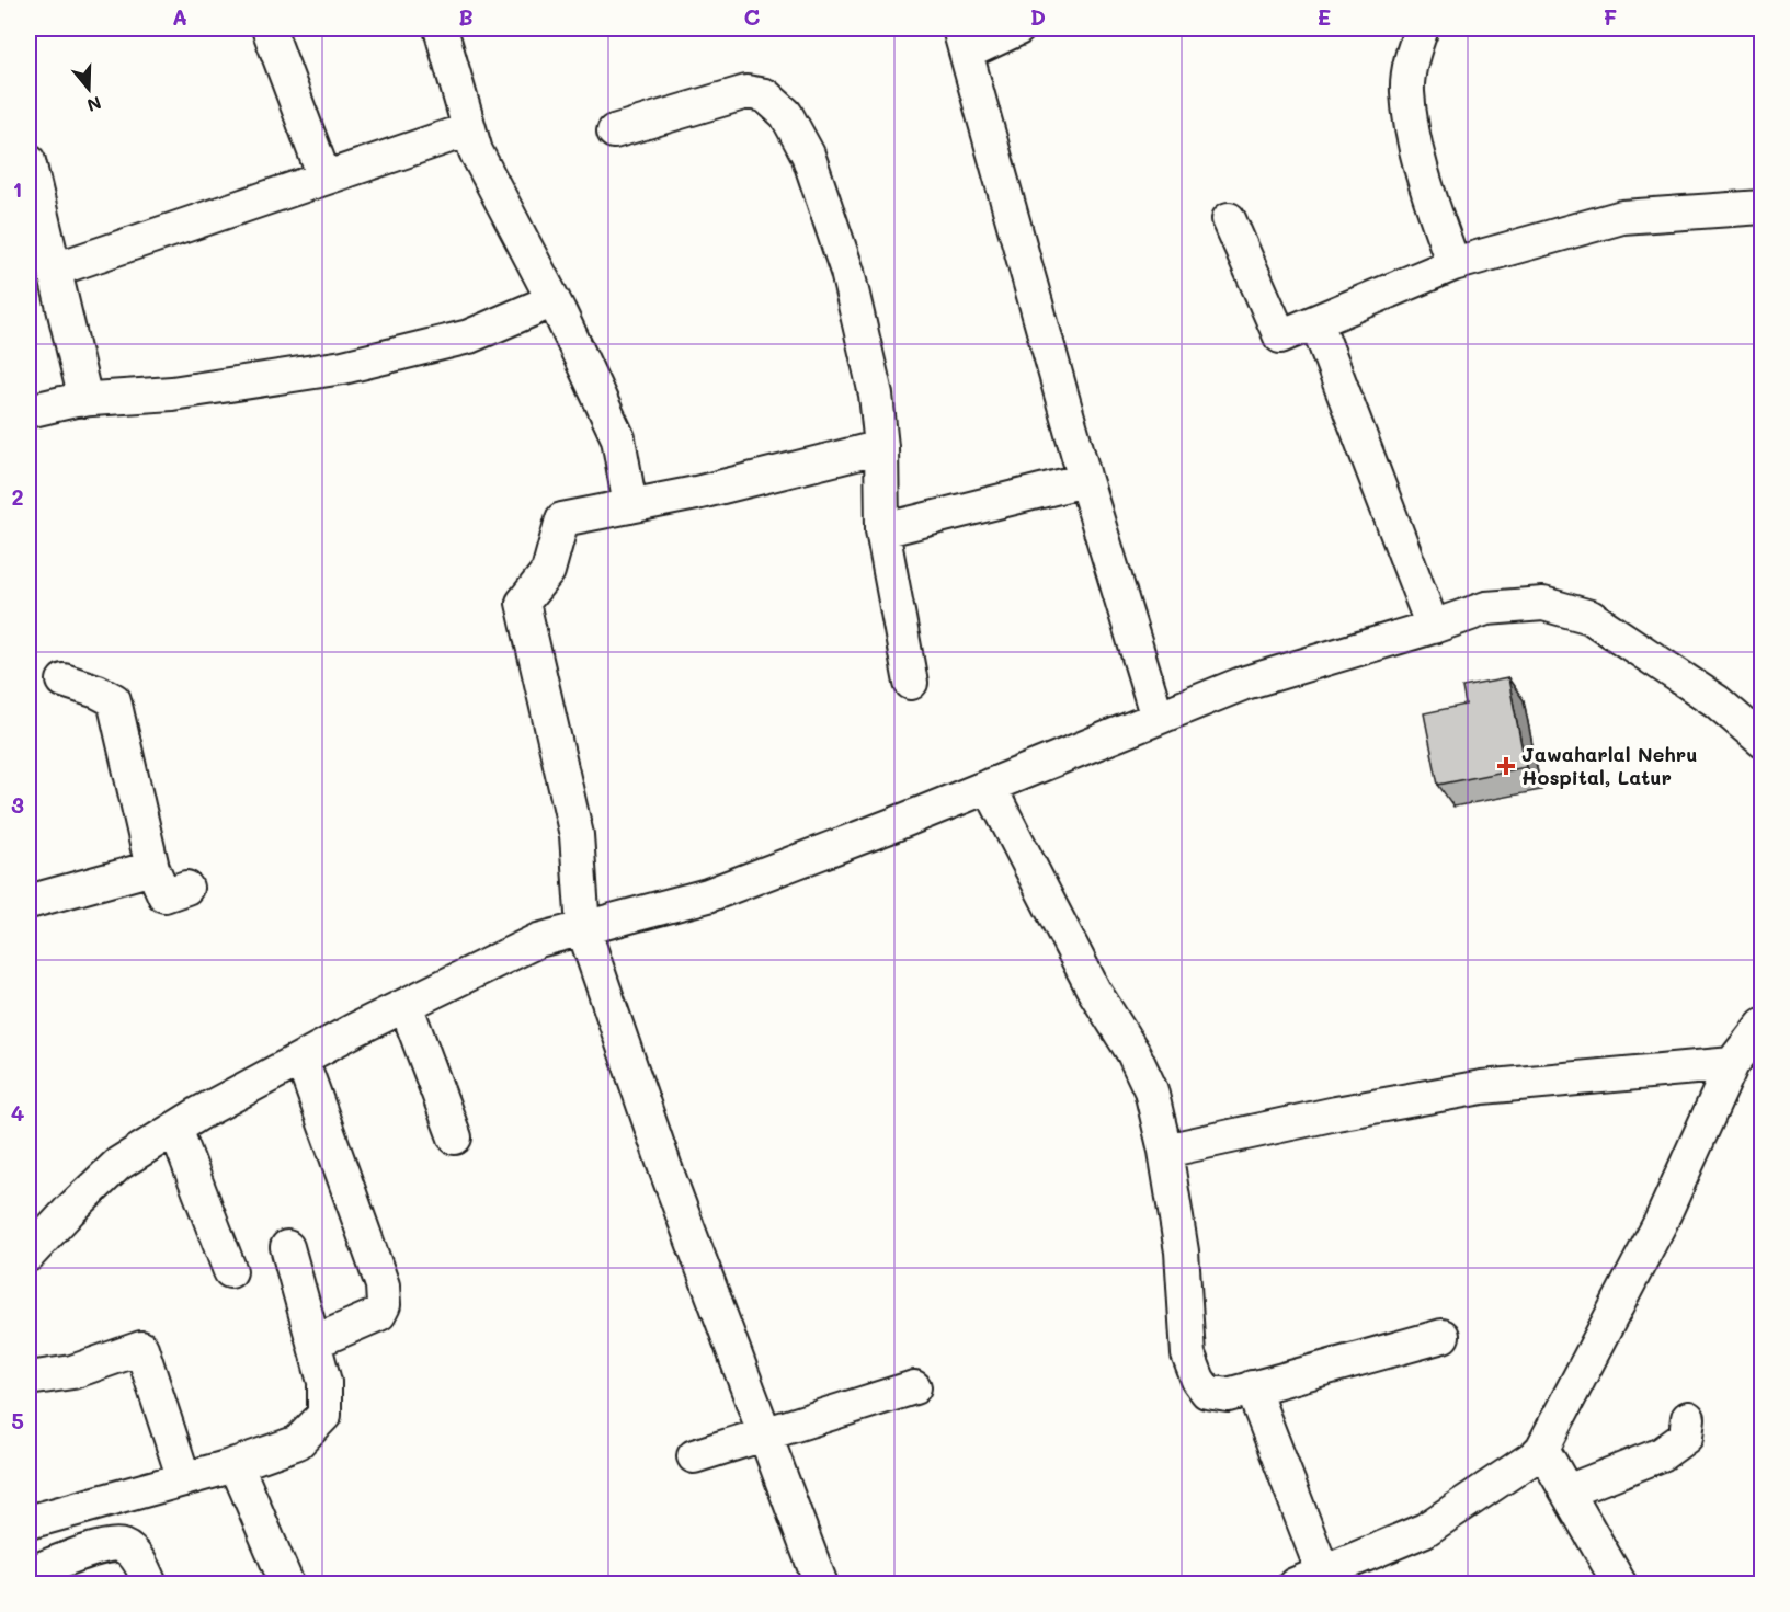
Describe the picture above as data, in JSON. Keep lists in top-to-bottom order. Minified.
{"places":{"health":["Jawaharlal Nehru Hospital, Latur"]},"north":"bottom","grid":{"columns":["A","B","C","D","E","F"],"rows":["1","2","3","4","5"]}}
